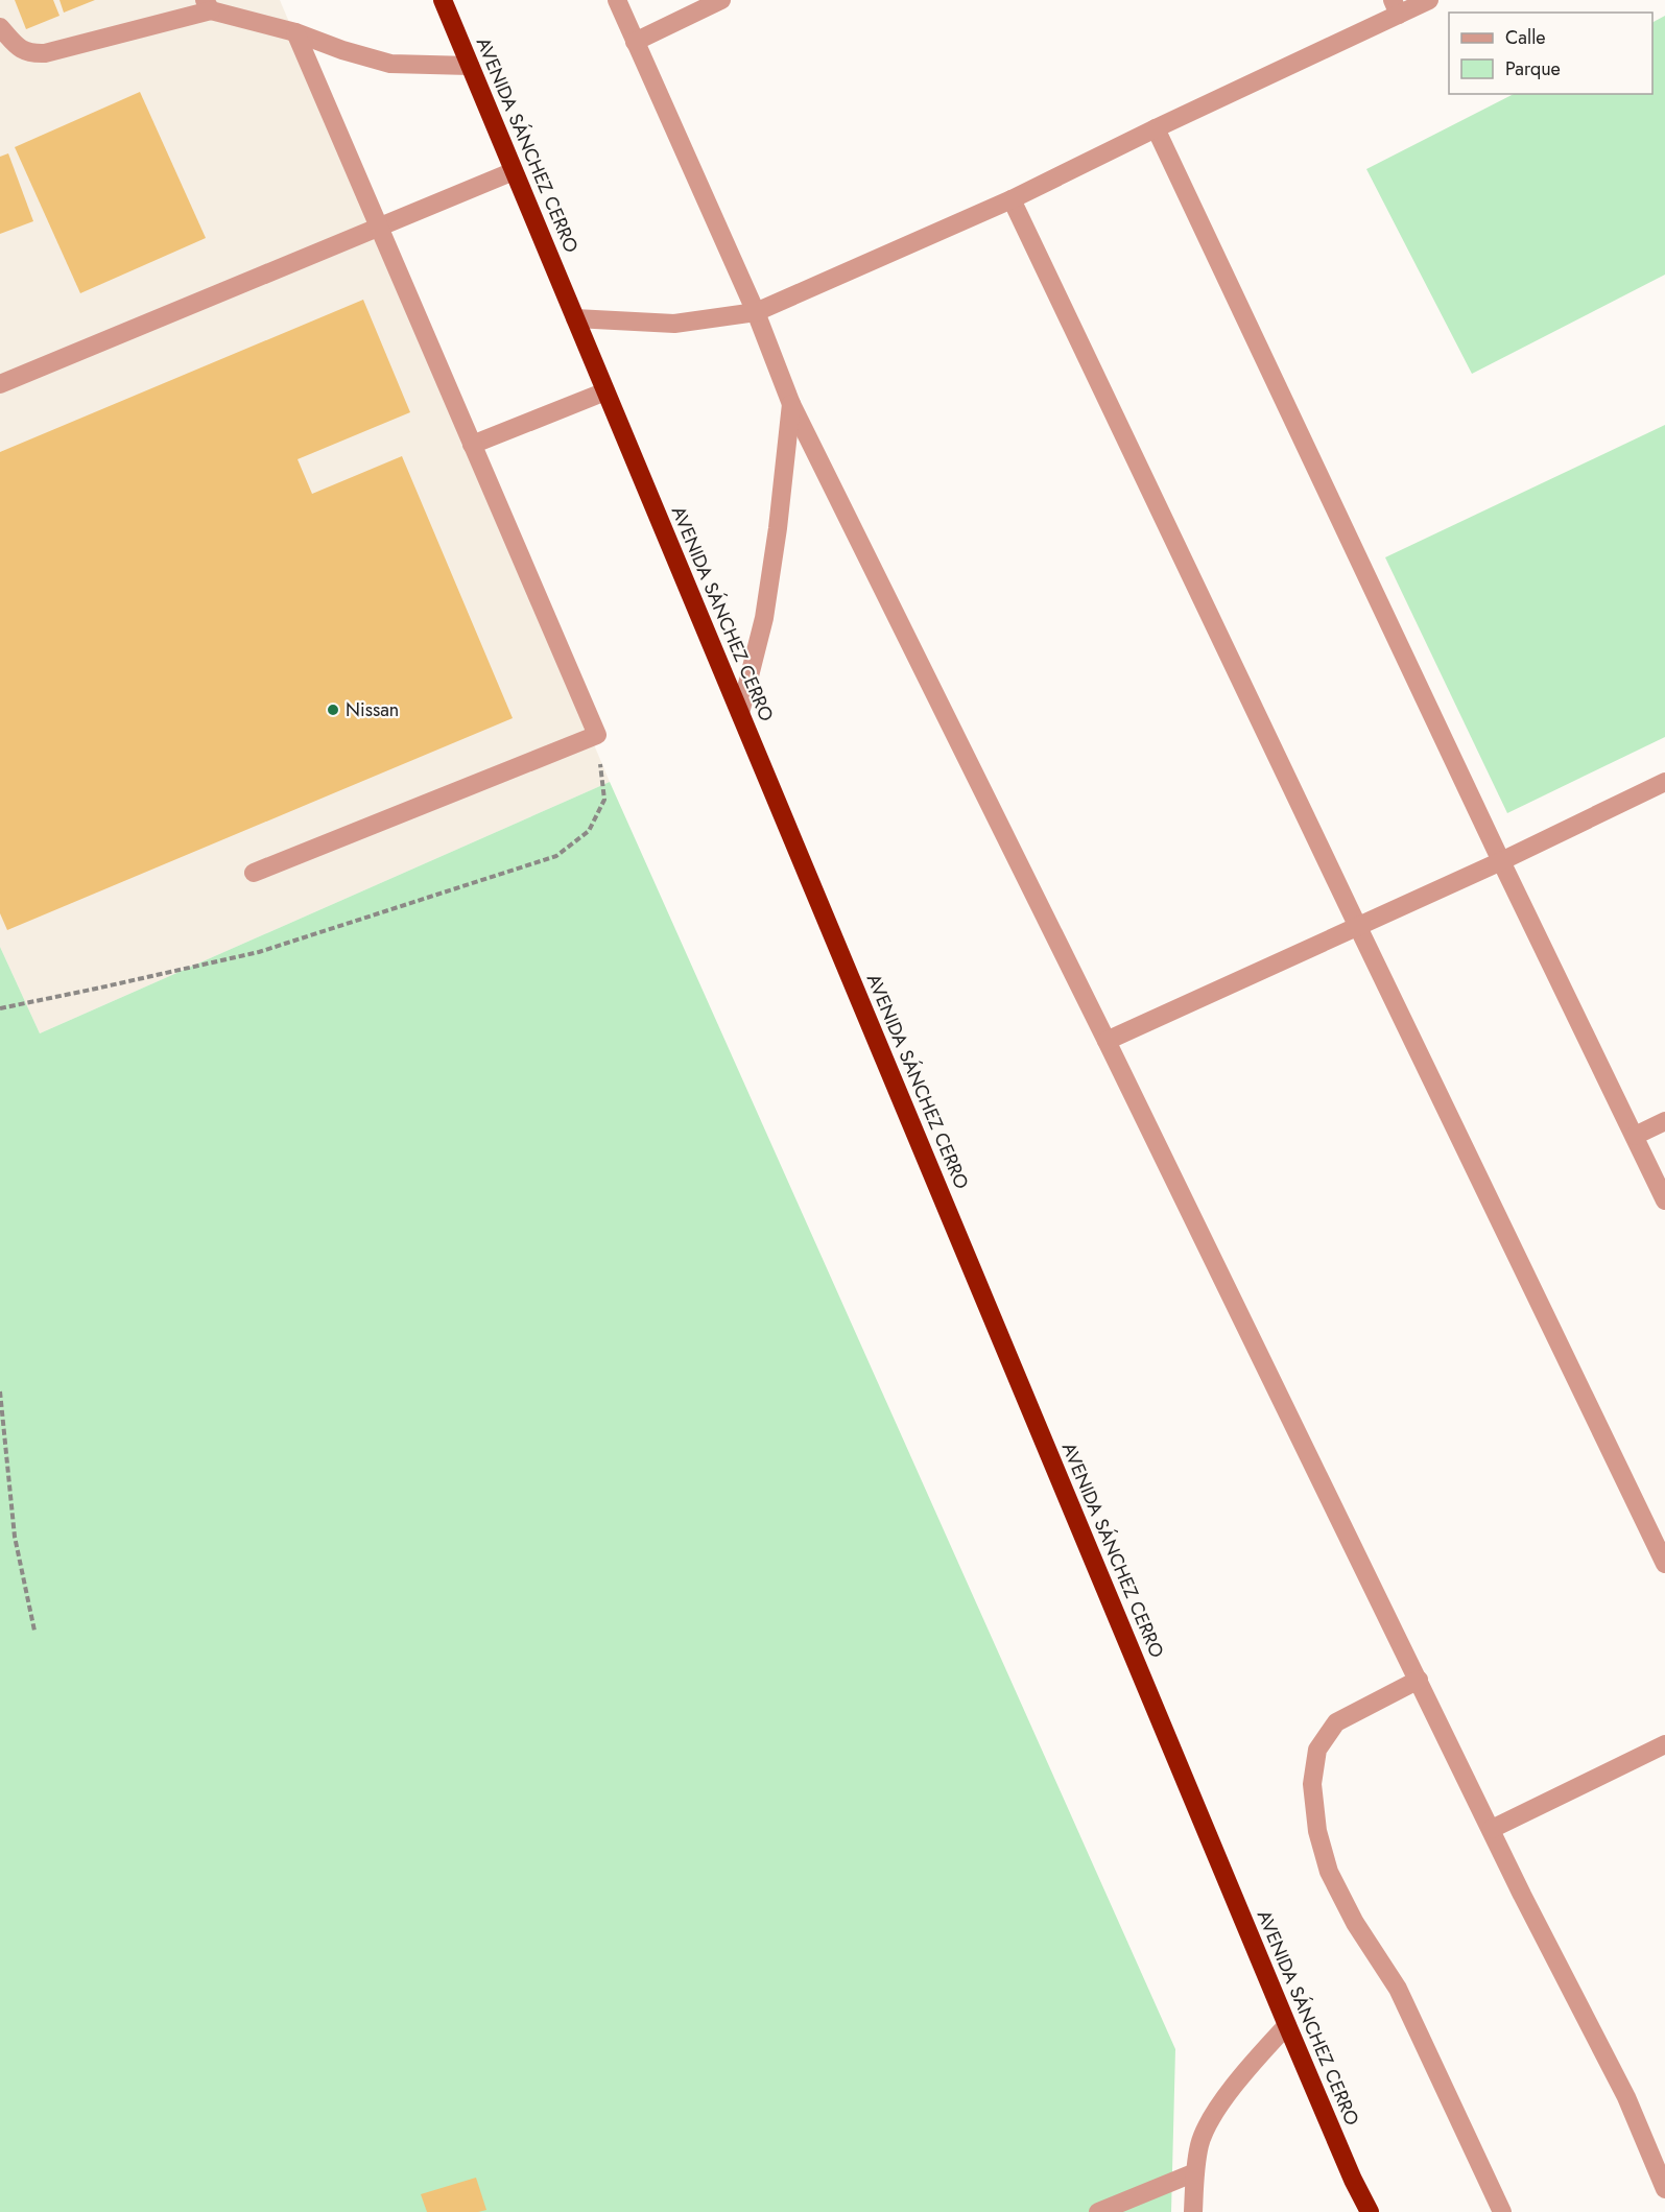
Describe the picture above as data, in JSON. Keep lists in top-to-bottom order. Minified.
{"streets":{"highway":["AVENIDA SÁNCHEZ CERRO"]},"places":["Nissan"],"legend":["Calle","Parque"]}
